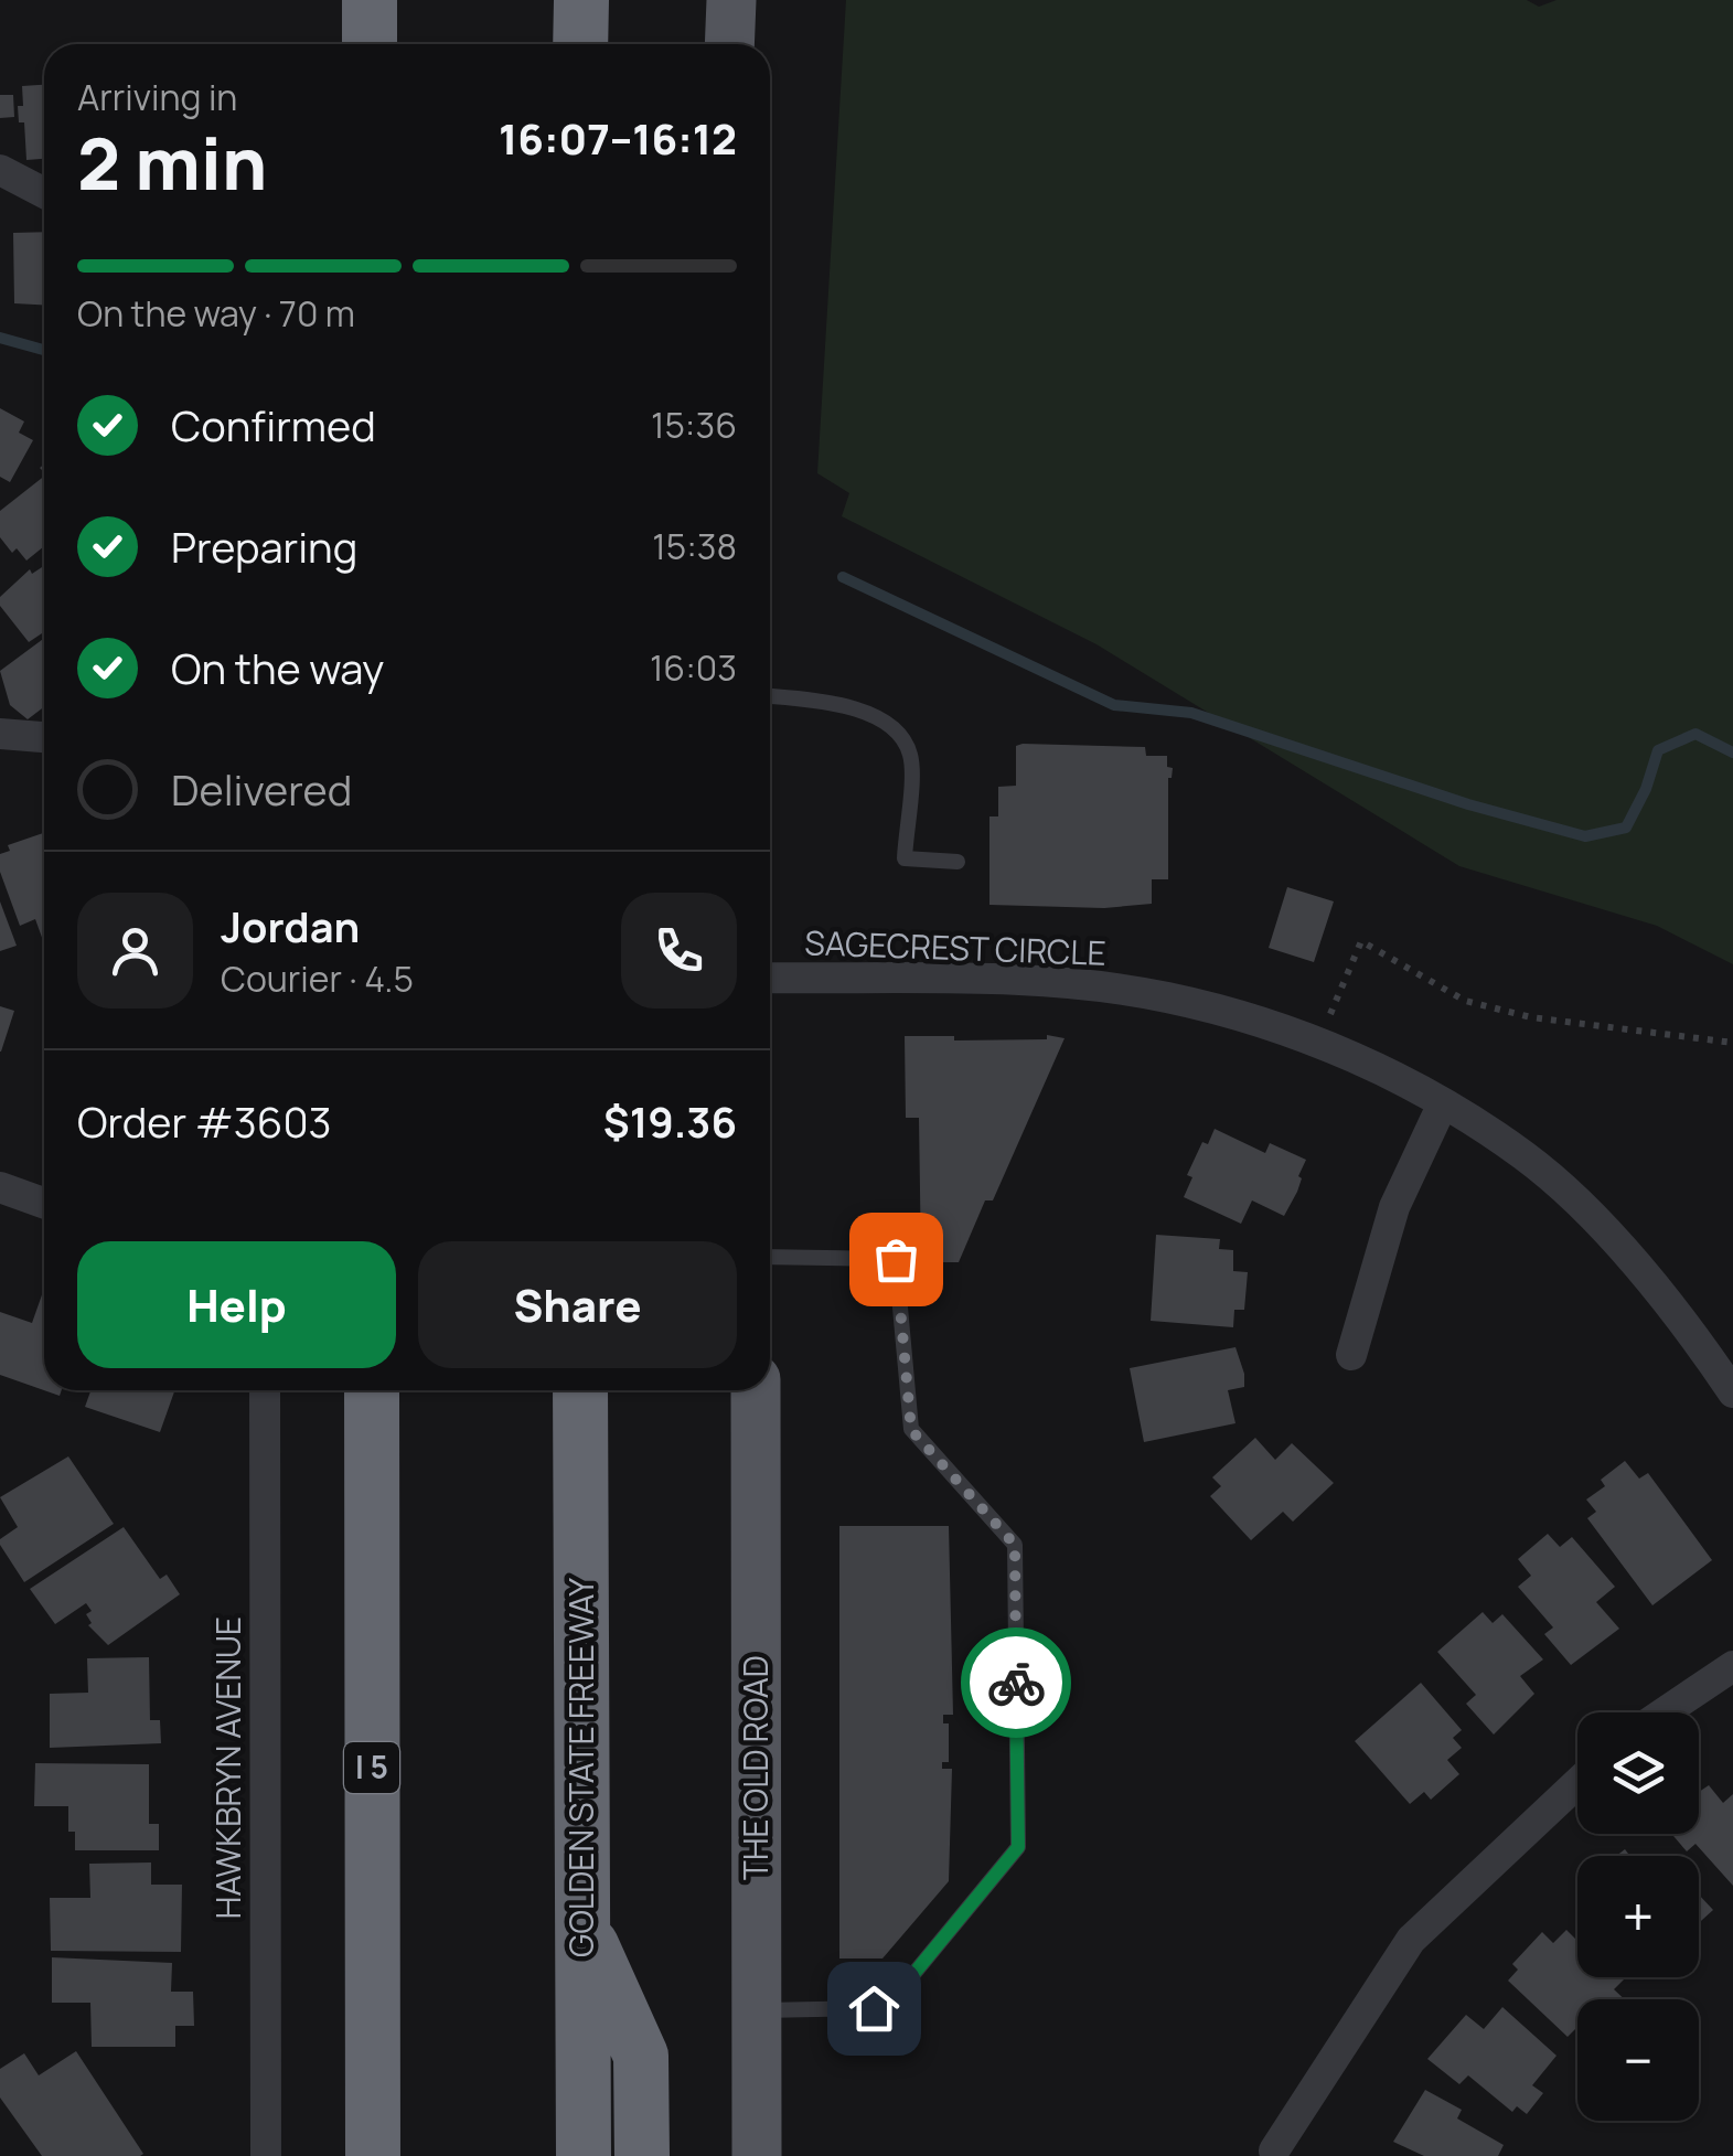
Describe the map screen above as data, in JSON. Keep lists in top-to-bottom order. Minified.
{"streets":{"highway":["I 5","GOLDEN STATE FREEWAY"],"main road":["THE OLD ROAD"],"street":["SAGECREST CIRCLE","HAWKBRYN AVENUE"]},"page":{"heading":["2 min","Arriving in","16:07–16:12"],"panel":["Jordan","Courier · 4.5","Order #3603","$19.36"],"bar":"On the way · 70 m","list":[["Confirmed","15:36"],["Preparing","15:38"],["On the way","16:03"],"Delivered"],"buttons":["Help","Share"],"map_buttons":["+","−"]}}
